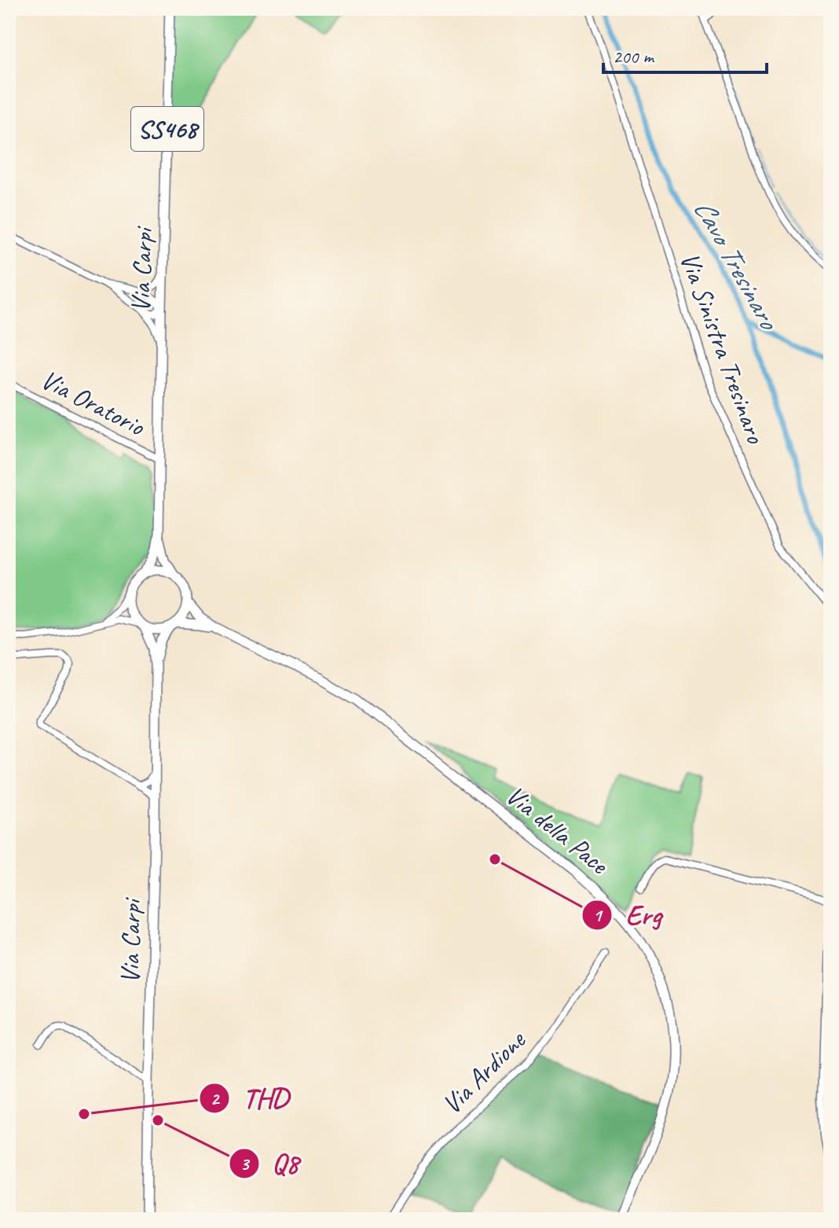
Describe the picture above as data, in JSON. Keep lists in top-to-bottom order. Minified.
{"streets":{"main road":["SS468","Via Carpi","Via della Pace"],"street":["Via Sinistra Tresinaro","Via Oratorio","Via Ardione"]},"crossings":[["Via Carpi","Via Oratorio"],["Via Carpi","Via della Pace"]],"water":["Cavo Tresinaro"],"places":["Erg","THD","Q8"],"scale_bar":"200 m"}
